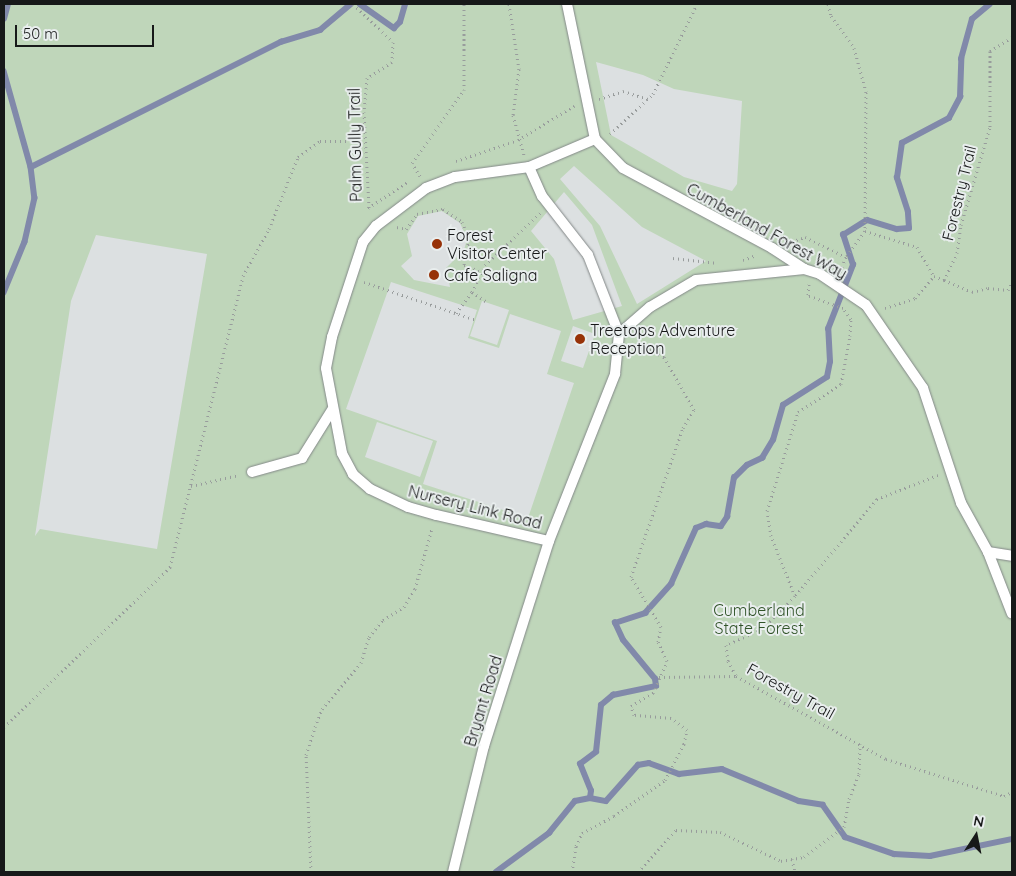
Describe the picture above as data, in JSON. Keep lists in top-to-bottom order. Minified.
{"streets":{"lane":["Cumberland Forest Way","Nursery Link Road","Bryant Road"],"path":["Palm Gully Trail","Forestry Trail"]},"crossings":[["Palm Gully Trail","Nursery Link Road"],["Cumberland Forest Way","Nursery Link Road"],["Nursery Link Road","Bryant Road"]],"parks":["Cumberland State Forest"],"places":["Forest Visitor Center","Cafe Saligna","Treetops Adventure Reception"],"scale_bar":"50 m","north":"top"}
